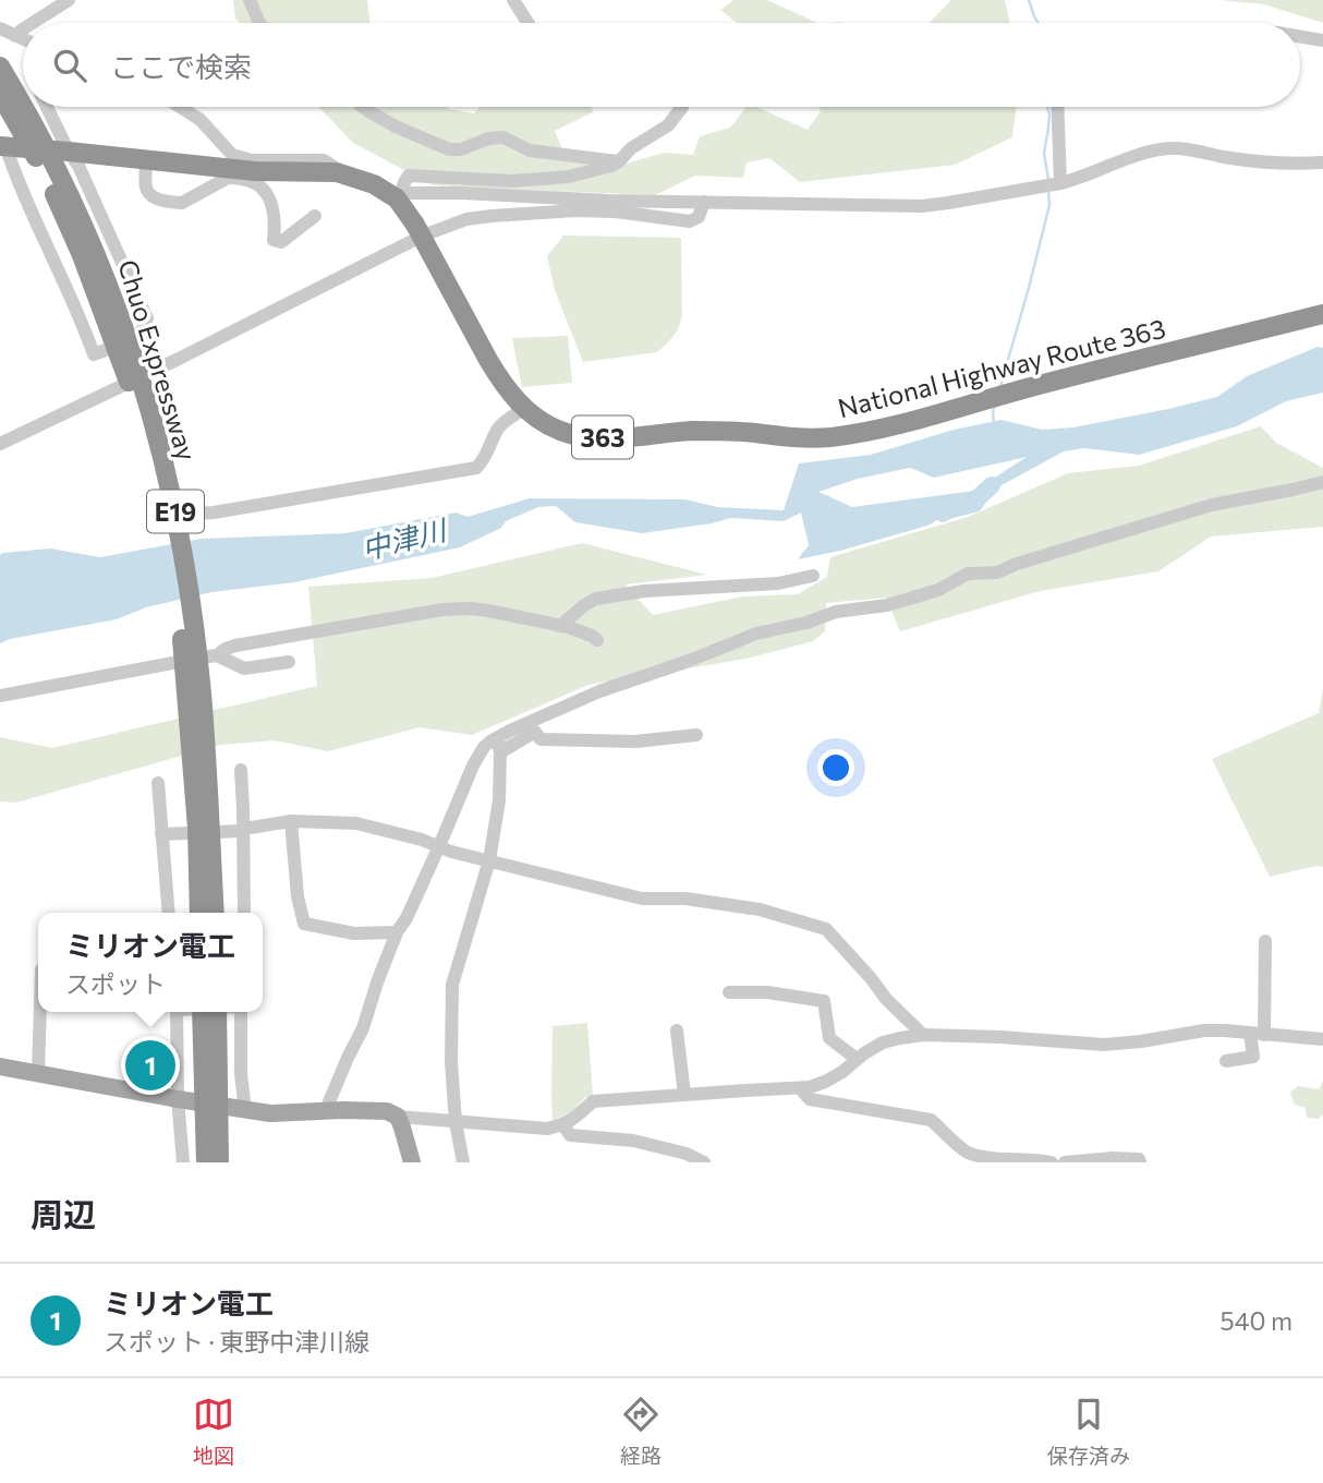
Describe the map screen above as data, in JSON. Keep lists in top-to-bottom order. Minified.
{"streets":{"highway":["Chuo Expressway","National Highway Route 363","363","E19"]},"water":["中津川"],"page":{"search":"ここで検索","popup":["ミリオン電工","スポット"],"pins":"1","heading":"周辺","list":[{"mark":"1","name":"ミリオン電工","note":"スポット · 東野中津川線","value":"540 m"}],"nav":["地図","経路","保存済み"]}}
